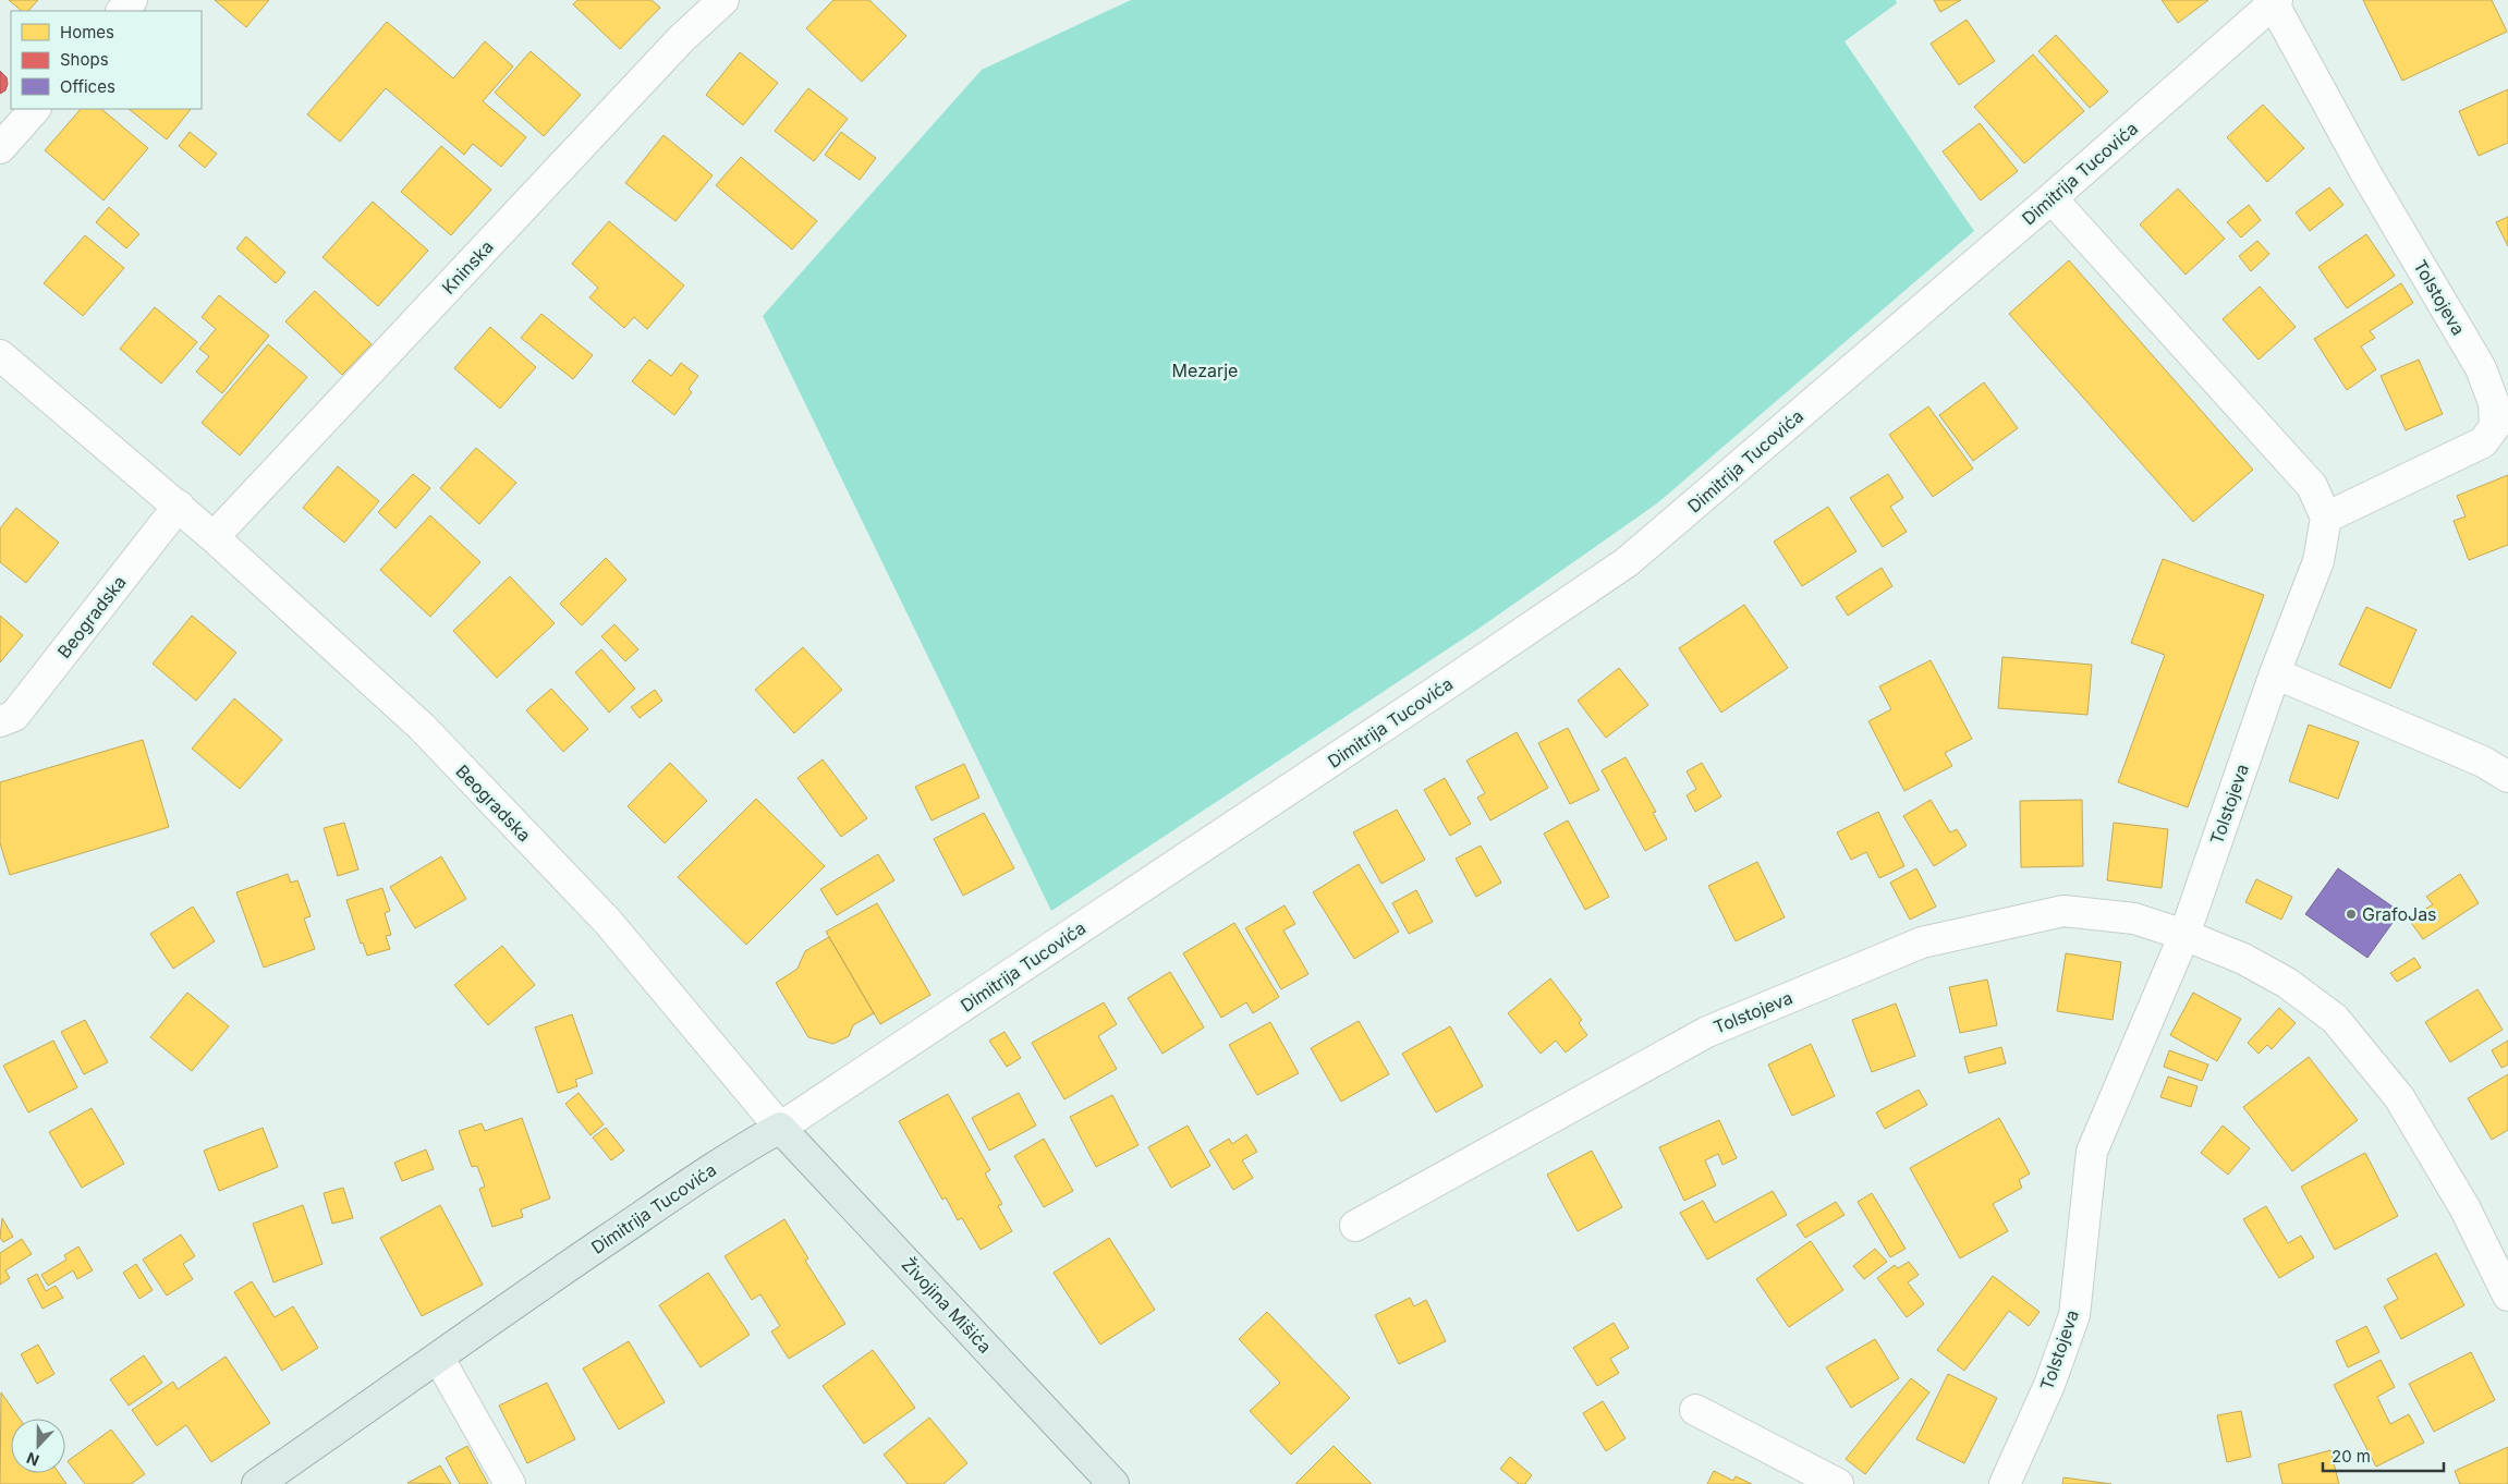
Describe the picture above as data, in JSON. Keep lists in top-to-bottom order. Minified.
{"streets":{"main road":["Dimitrija Tucovića","Živojina Mišića"],"street":["Kninska","Tolstojeva","Beogradska"]},"crossings":[["Dimitrija Tucovića","Tolstojeva"],["Dimitrija Tucovića","Beogradska"],["Dimitrija Tucovića","Živojina Mišića"],["Kninska","Beogradska"],["Beogradska","Živojina Mišića"]],"parks":["Mezarje"],"places":["GrafoJas"],"legend":["Homes","Shops","Offices"],"scale_bar":"20 m","north":"bottom"}
